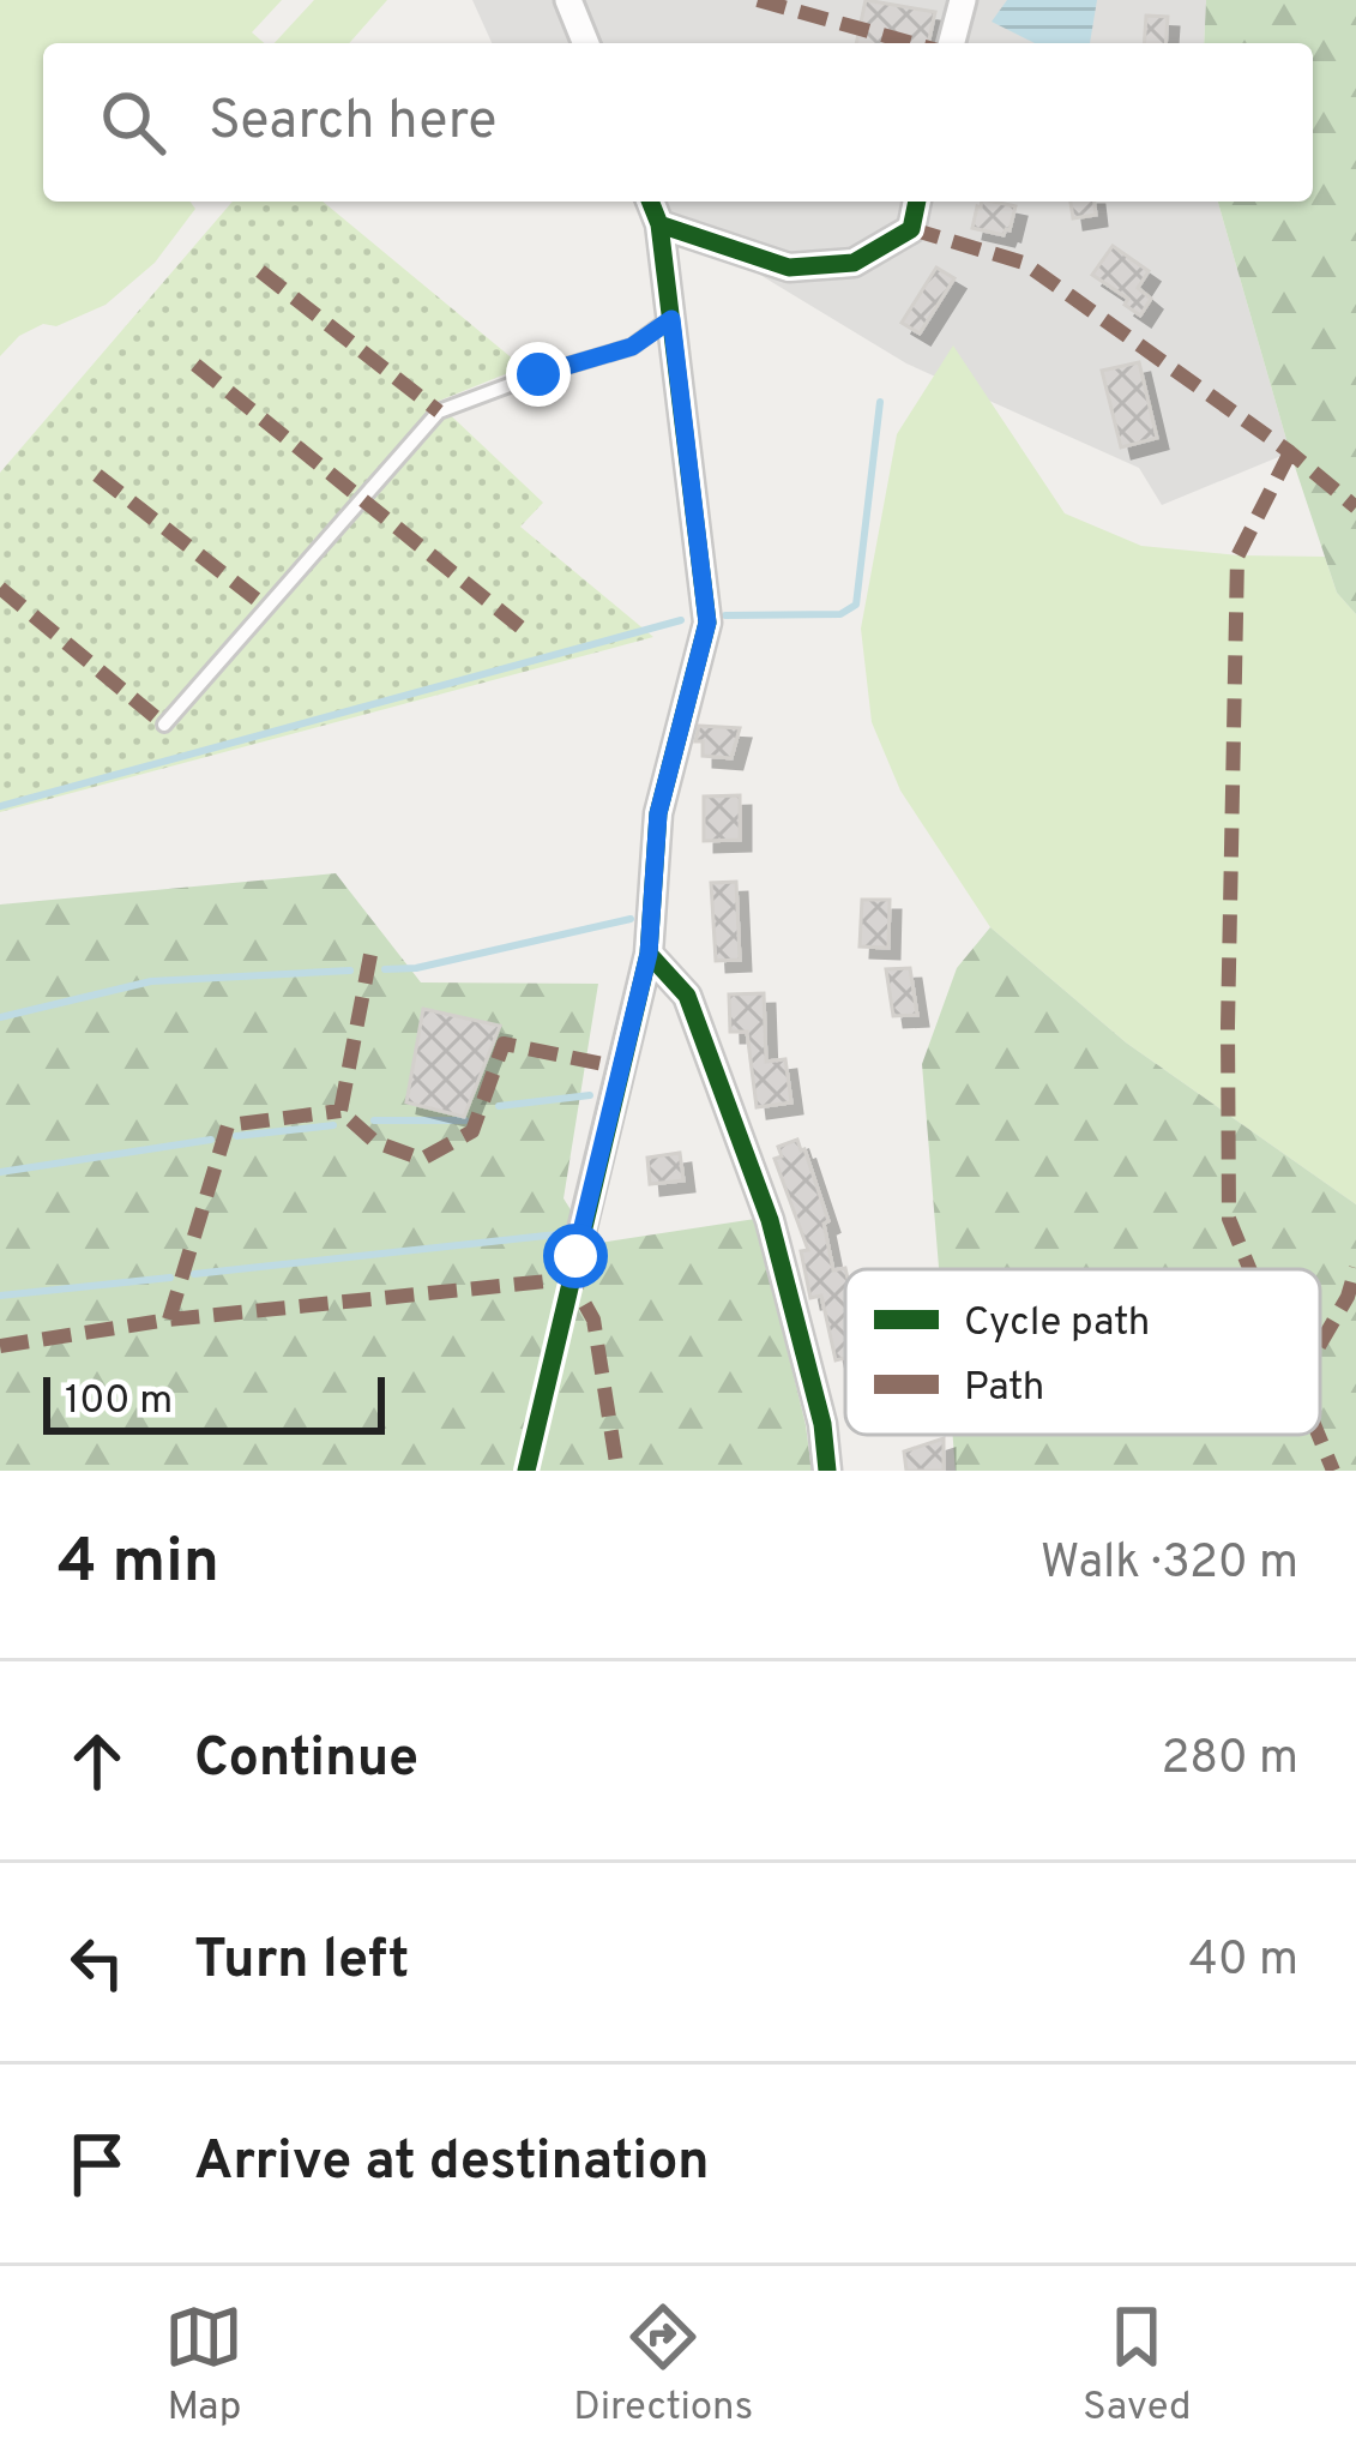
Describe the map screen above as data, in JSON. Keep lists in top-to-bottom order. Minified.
{"legend":["Cycle path","Path"],"scale_bar":"100 m","page":{"search":"Search here","scale":"100 m","heading":["4 min","Walk · 320 m"],"list":[["Continue","280 m"],["Turn left","40 m"],"Arrive at destination"],"nav":["Map","Directions","Saved"]}}
